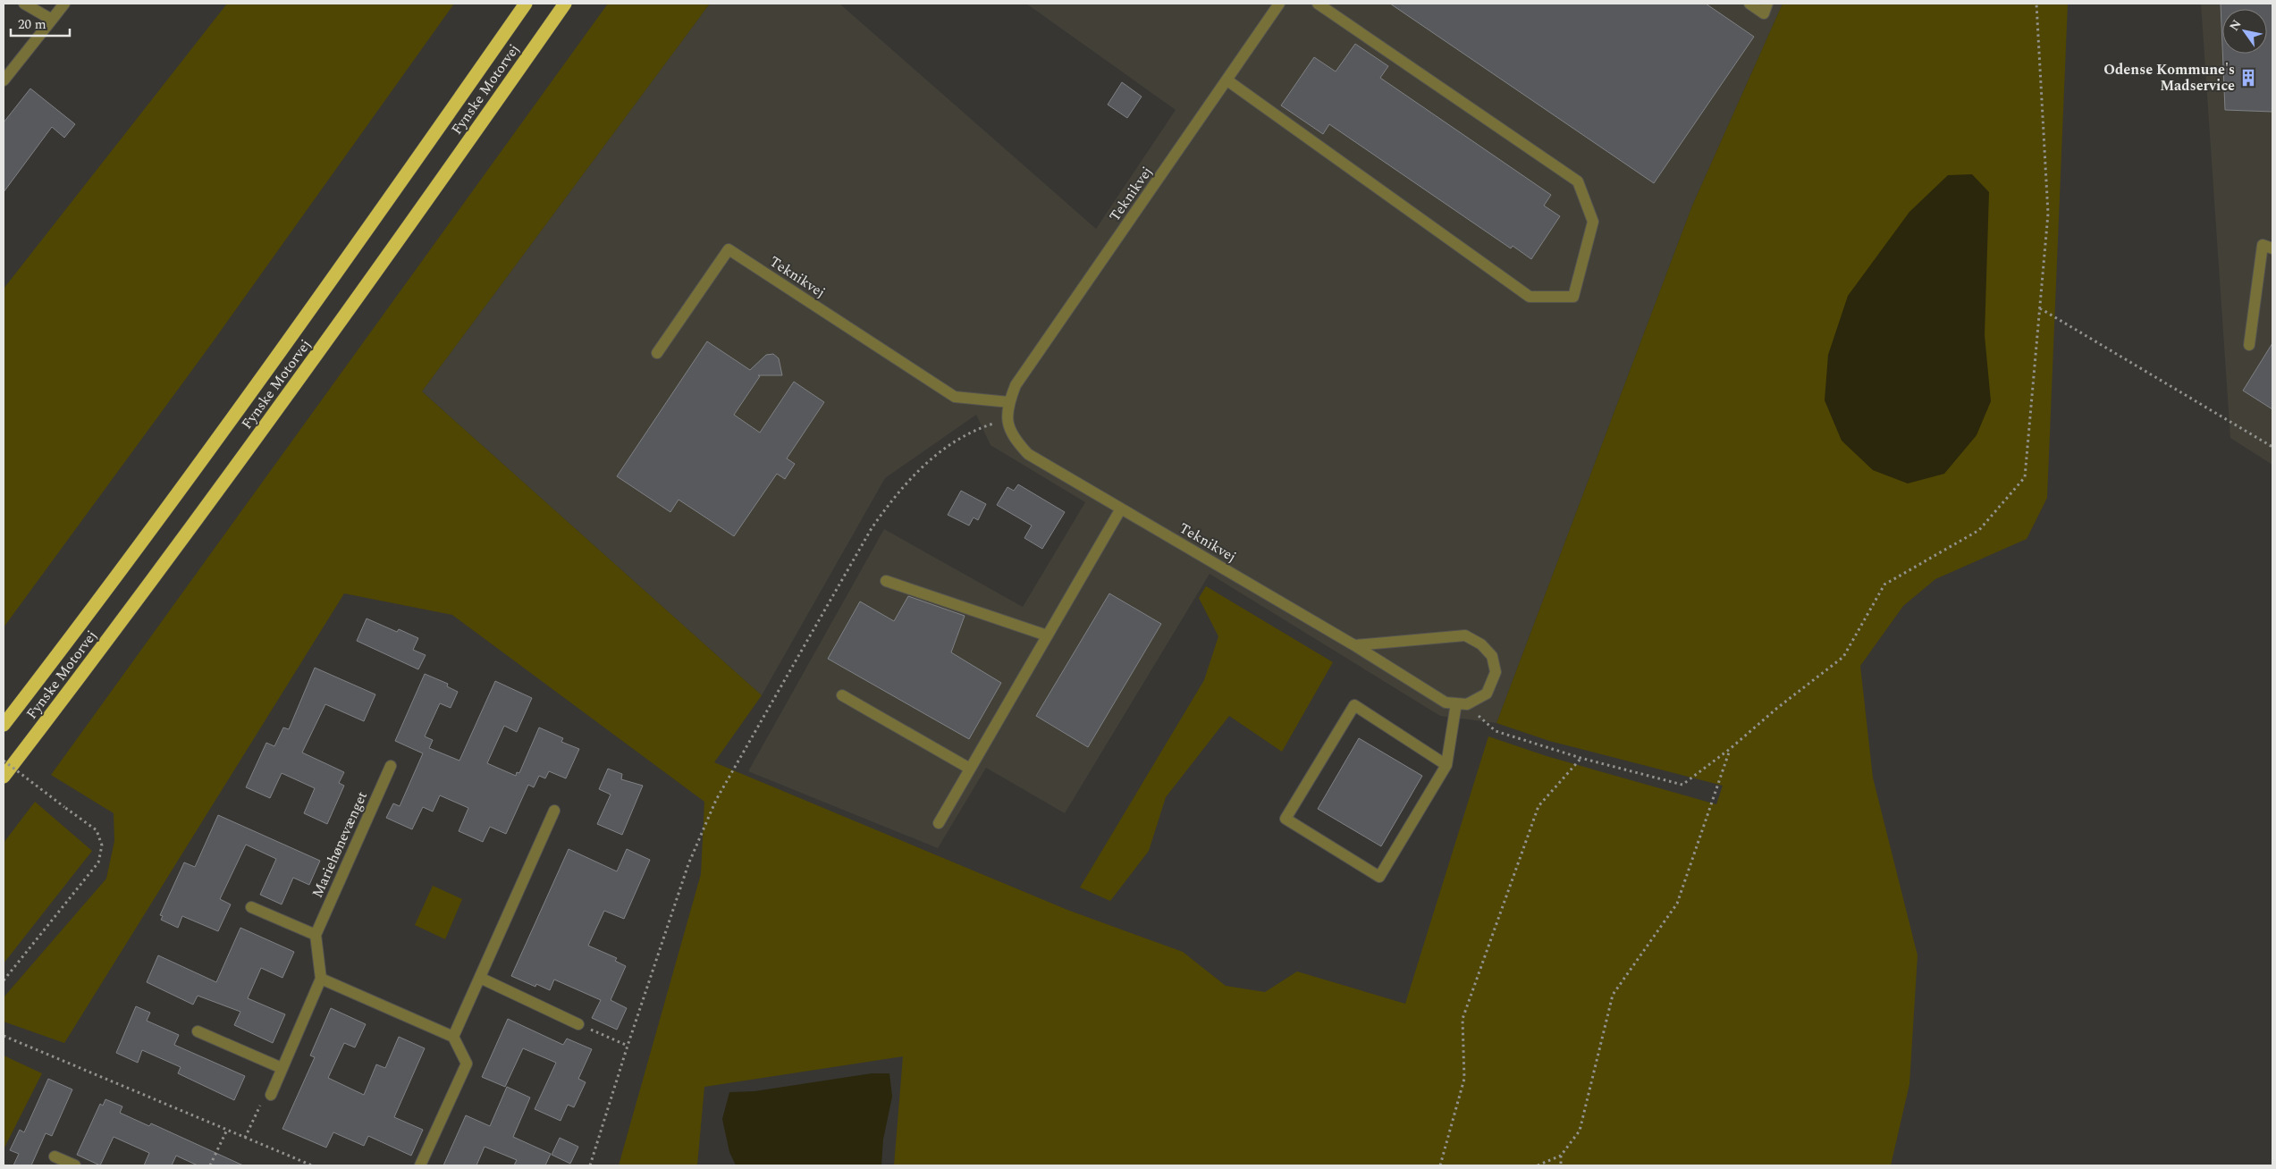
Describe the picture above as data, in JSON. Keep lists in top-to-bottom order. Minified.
{"streets":{"highway":["Fynske Motorvej"],"street":["Teknikvej","Mariehønevænget"]},"places":{"building":["Odense Kommune's Madservice"]},"scale_bar":"20 m","north":"top left"}
